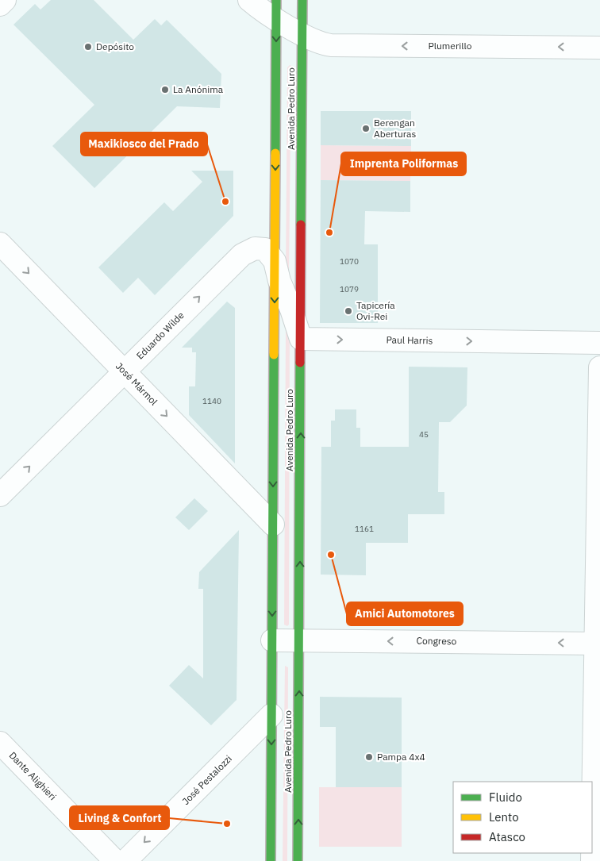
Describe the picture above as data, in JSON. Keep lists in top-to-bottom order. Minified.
{"streets":{"main road":["Avenida Pedro Luro"],"street":["Plumerillo","Eduardo Wilde","Paul Harris","José Mármol","Congreso","Dante Alighieri","José Pestalozzi"]},"crossings":[["Plumerillo","Avenida Pedro Luro"],["Avenida Pedro Luro","Eduardo Wilde"],["Avenida Pedro Luro","Paul Harris"],["Avenida Pedro Luro","José Mármol"],["Avenida Pedro Luro","Congreso"],["Avenida Pedro Luro","José Pestalozzi"],["Eduardo Wilde","José Mármol"]],"one_way":["Plumerillo","Eduardo Wilde","Paul Harris","José Mármol","Congreso","José Pestalozzi"],"places":["Depósito","La Anónima","Berengan Aberturas","Maxikiosco del Prado","Imprenta Poliformas","Tapicería Ovi-Rei","Amici Automotores","Pampa 4x4","Living & Confort"],"house_numbers":["1070","1079","1140","45","1161"],"legend":["Fluido","Lento","Atasco"]}
